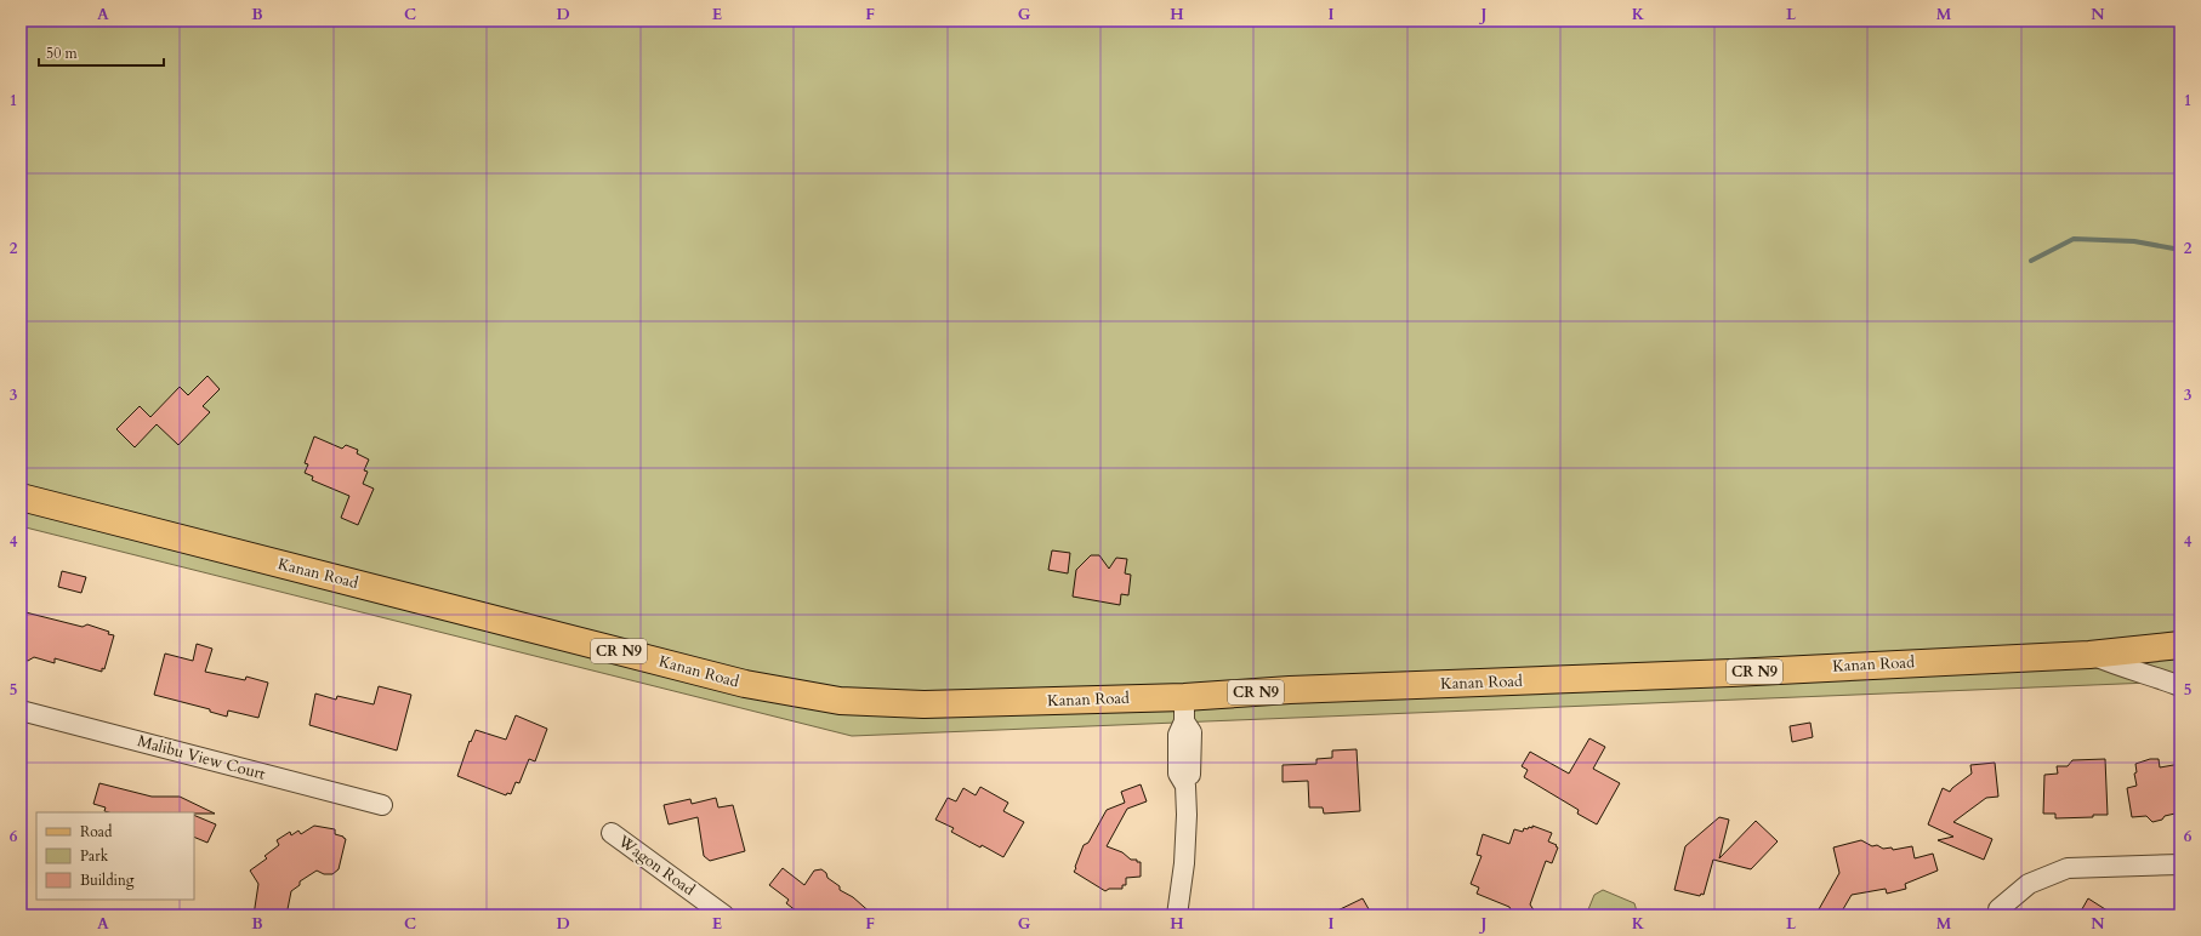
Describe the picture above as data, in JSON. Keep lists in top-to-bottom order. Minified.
{"streets":{"main road":["Kanan Road","CR N9"],"street":["Malibu View Court","Wagon Road"]},"legend":["Road","Park","Building"],"scale_bar":"50 m","grid":{"columns":["A","B","C","D","E","F","G","H","I","J","K","L","M","N"],"rows":["1","2","3","4","5","6"]}}
